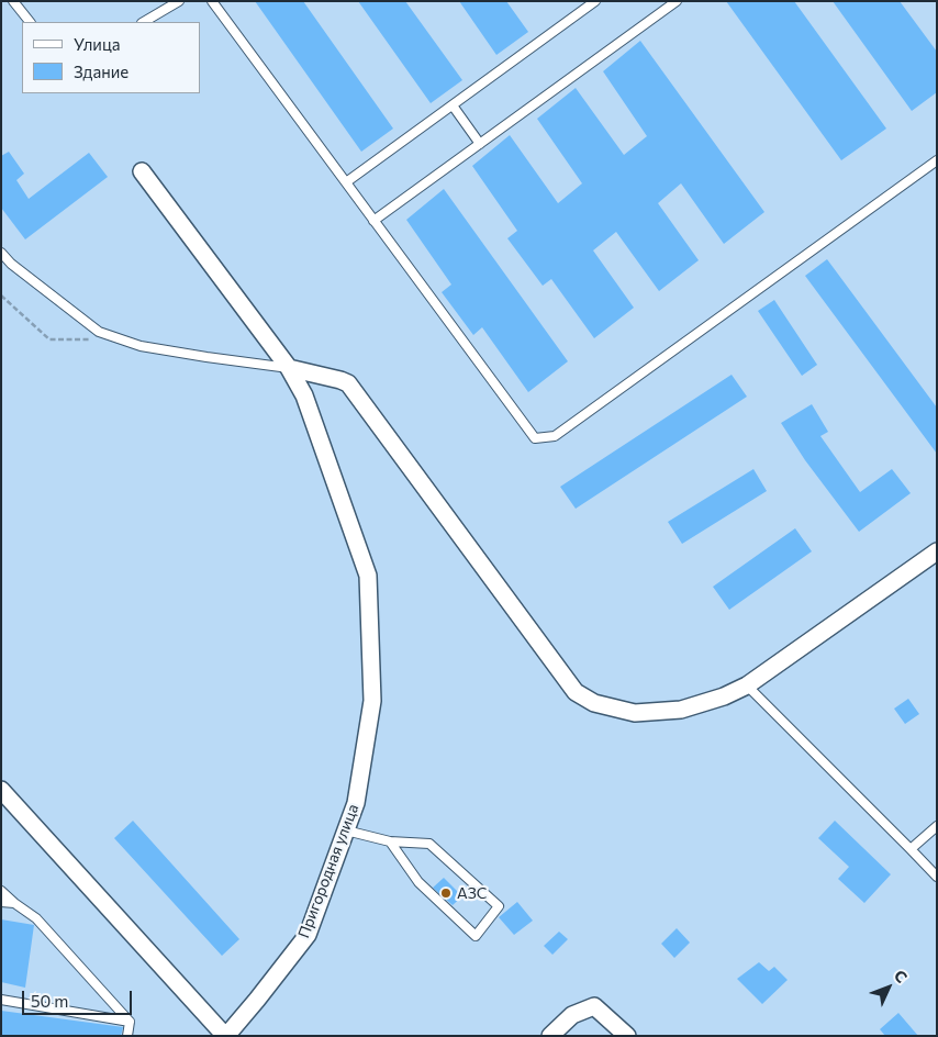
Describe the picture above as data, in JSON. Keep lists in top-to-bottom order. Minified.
{"streets":{"street":["Пригородная улица"]},"places":["АЗС"],"legend":["Улица","Здание"],"scale_bar":"50 m","north":"top right"}
